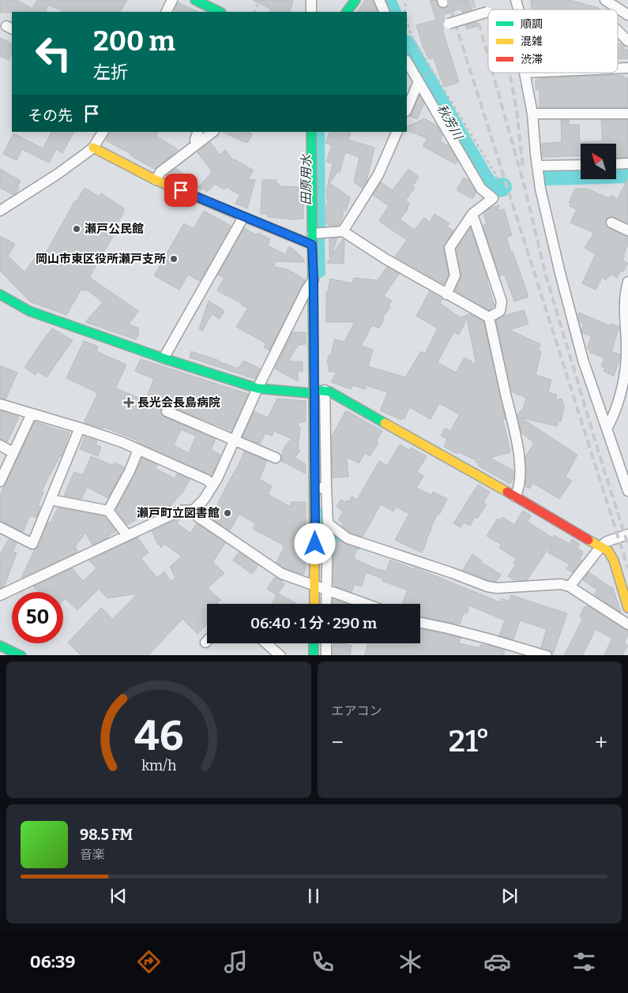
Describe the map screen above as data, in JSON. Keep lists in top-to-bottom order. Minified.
{"water":["秋芳川","田原用水"],"places":{"other":["瀬戸公民館","岡山市東区役所瀬戸支所","瀬戸町立図書館"],"health":["長光会長島病院"]},"legend":["順調","混雑","渋滞"],"north":"top left","page":{"turn":["200 m","左折"],"then":"その先","limit":"50","trip":"06:40 · 1 分 · 290 m","tile":"エアコン","heat":["−","21°","+"],"song":["98.5 FM","音楽"],"tabs":"06:39","gauge":["46","km/h"]}}
